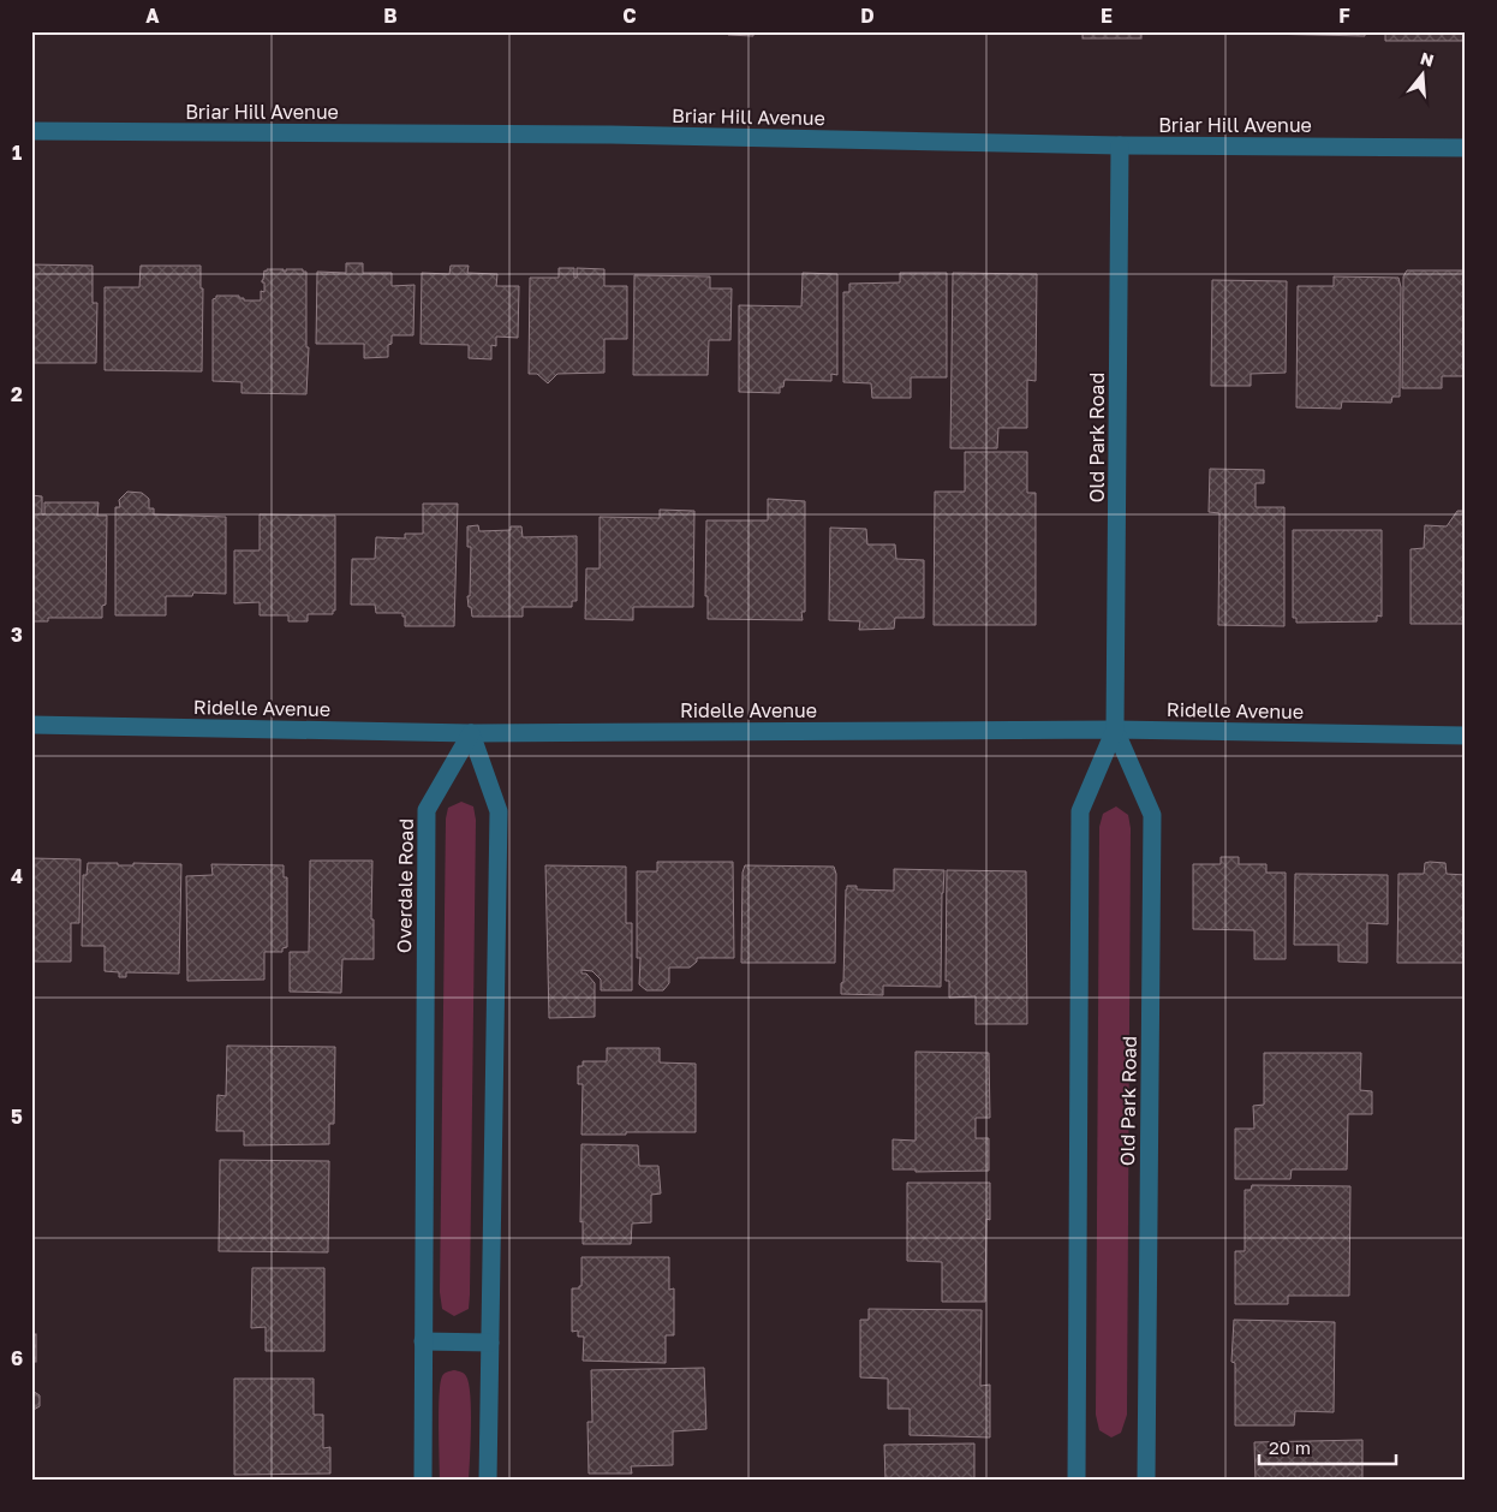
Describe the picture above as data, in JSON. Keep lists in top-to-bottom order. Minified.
{"streets":{"street":["Briar Hill Avenue","Old Park Road","Ridelle Avenue","Overdale Road"]},"crossings":[["Briar Hill Avenue","Old Park Road"],["Old Park Road","Ridelle Avenue"],["Ridelle Avenue","Overdale Road"]],"scale_bar":"20 m","north":"top","grid":{"columns":["A","B","C","D","E","F"],"rows":["1","2","3","4","5","6"]}}
